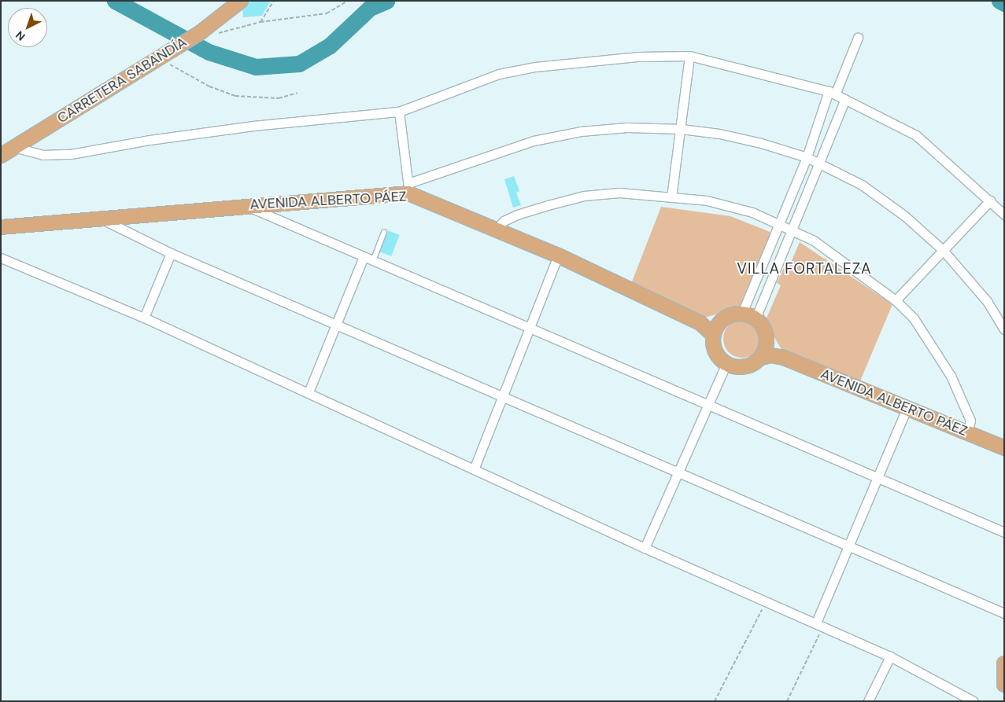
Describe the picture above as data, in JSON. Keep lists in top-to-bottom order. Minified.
{"streets":{"main road":["CARRETERA SABANDÍA","AVENIDA ALBERTO PÁEZ"]},"districts":["VILLA FORTALEZA"],"north":"bottom left"}
